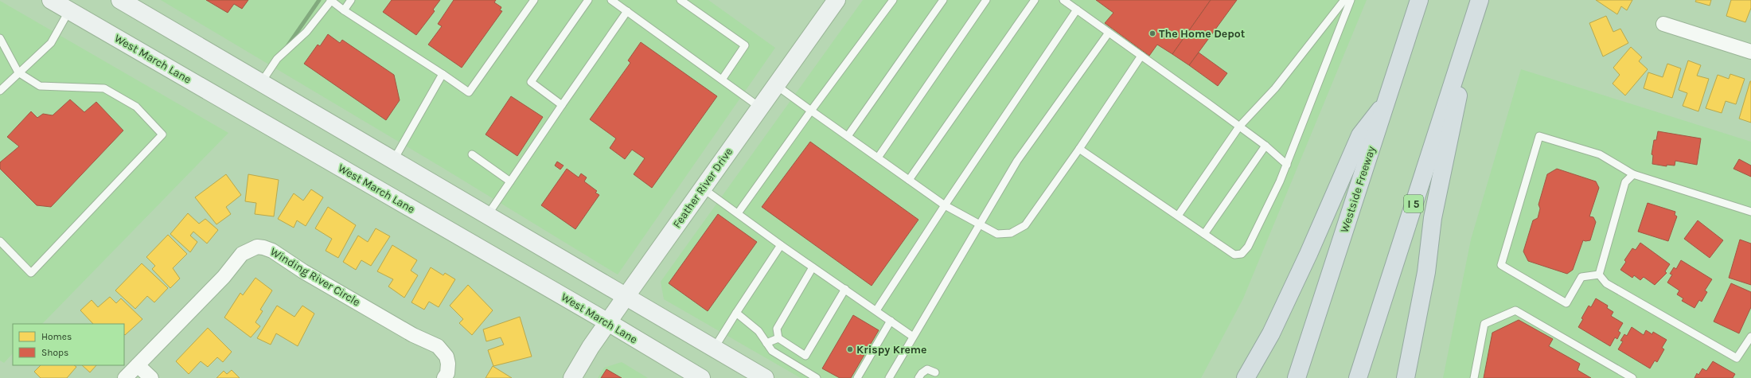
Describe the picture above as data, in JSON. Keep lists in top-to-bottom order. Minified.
{"streets":{"highway":["Westside Freeway","I 5"],"main road":["West March Lane","Feather River Drive"],"street":["Winding River Circle"]},"crossings":[["West March Lane","Feather River Drive"]],"places":["The Home Depot","Krispy Kreme"],"legend":["Homes","Shops"]}
